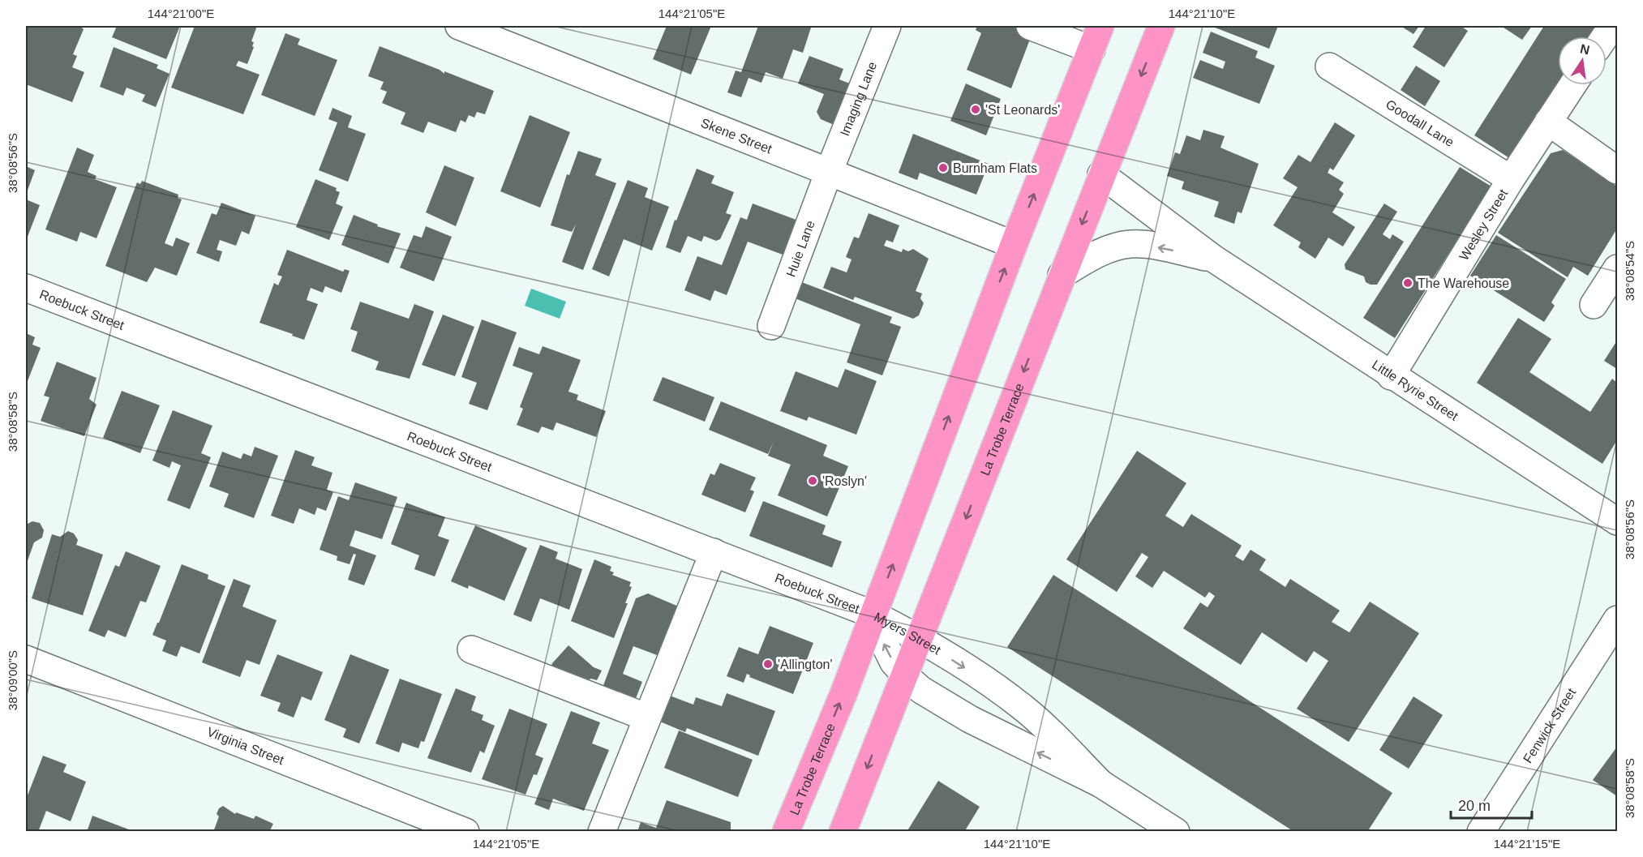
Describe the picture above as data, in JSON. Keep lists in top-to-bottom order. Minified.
{"streets":{"highway":["La Trobe Terrace"],"street":["Imaging Lane","Goodall Lane","Skene Street","Wesley Street","Huie Lane","Roebuck Street","Little Ryrie Street","Myers Street","Fenwick Street","Virginia Street"]},"crossings":[["Imaging Lane","Skene Street"],["Imaging Lane","Huie Lane"],["Goodall Lane","Wesley Street"],["Skene Street","Huie Lane"],["Skene Street","La Trobe Terrace"],["Wesley Street","Little Ryrie Street"],["Roebuck Street","La Trobe Terrace"],["Roebuck Street","Myers Street"],["Little Ryrie Street","La Trobe Terrace"],["La Trobe Terrace","Myers Street"]],"places":["'St Leonards'","Burnham Flats","The Warehouse","'Roslyn'","'Allington'"],"scale_bar":"20 m","north":"top","coordinates":["144°21'00\"E","144°21'05\"E","144°21'10\"E","38°08'56\"S","38°08'54\"S","38°08'58\"S","38°09'00\"S","144°21'15\"E"]}
